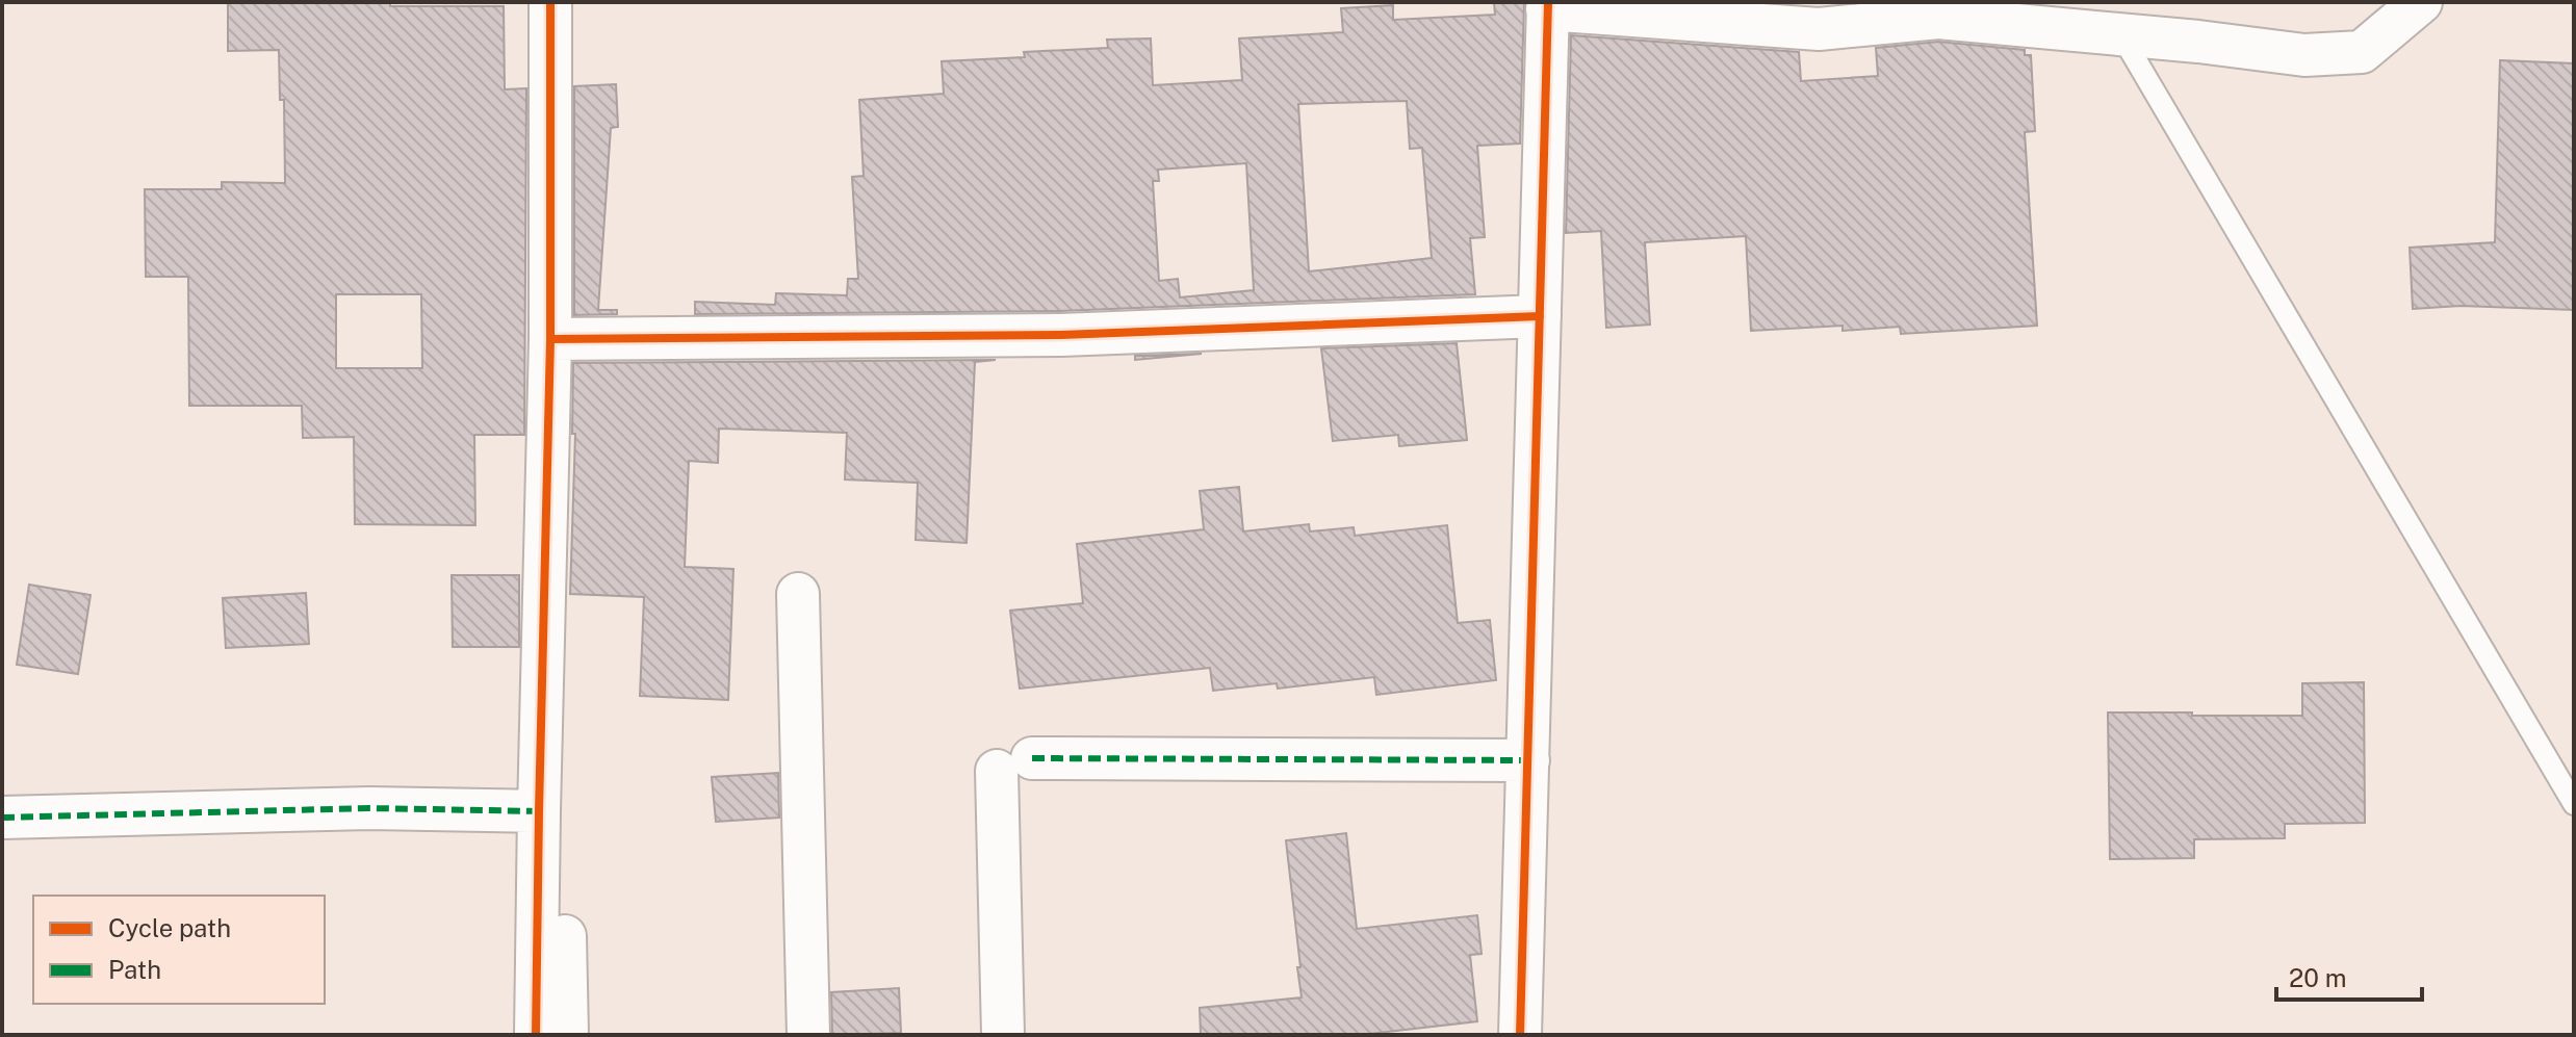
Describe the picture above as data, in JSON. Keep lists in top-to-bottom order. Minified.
{"legend":["Cycle path","Path"],"scale_bar":"20 m"}
